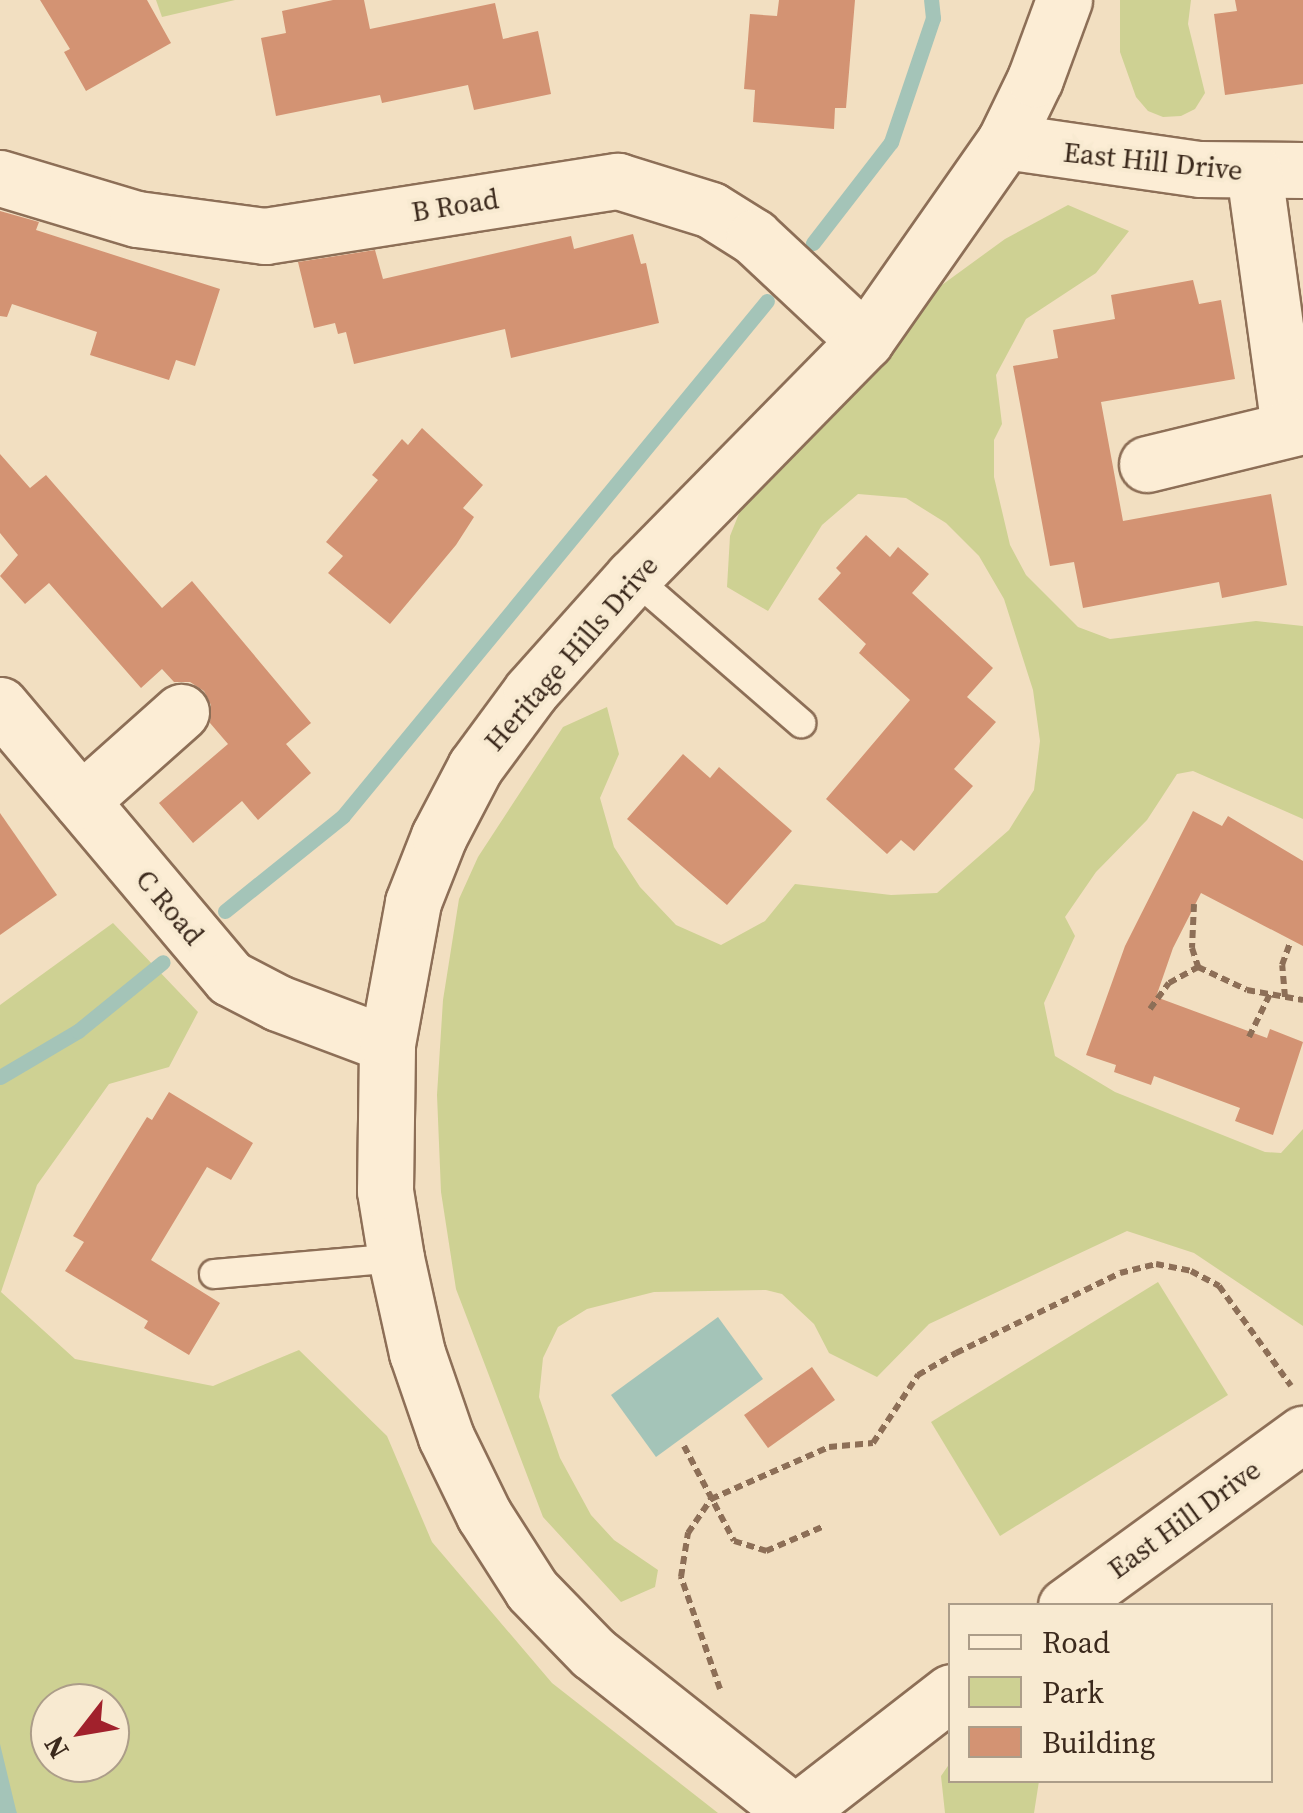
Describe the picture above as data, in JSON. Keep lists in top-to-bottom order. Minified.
{"streets":{"street":["East Hill Drive","B Road","Heritage Hills Drive","C Road"]},"crossings":[["East Hill Drive","Heritage Hills Drive"],["B Road","Heritage Hills Drive"],["Heritage Hills Drive","C Road"]],"legend":["Road","Park","Building"],"north":"bottom left"}
